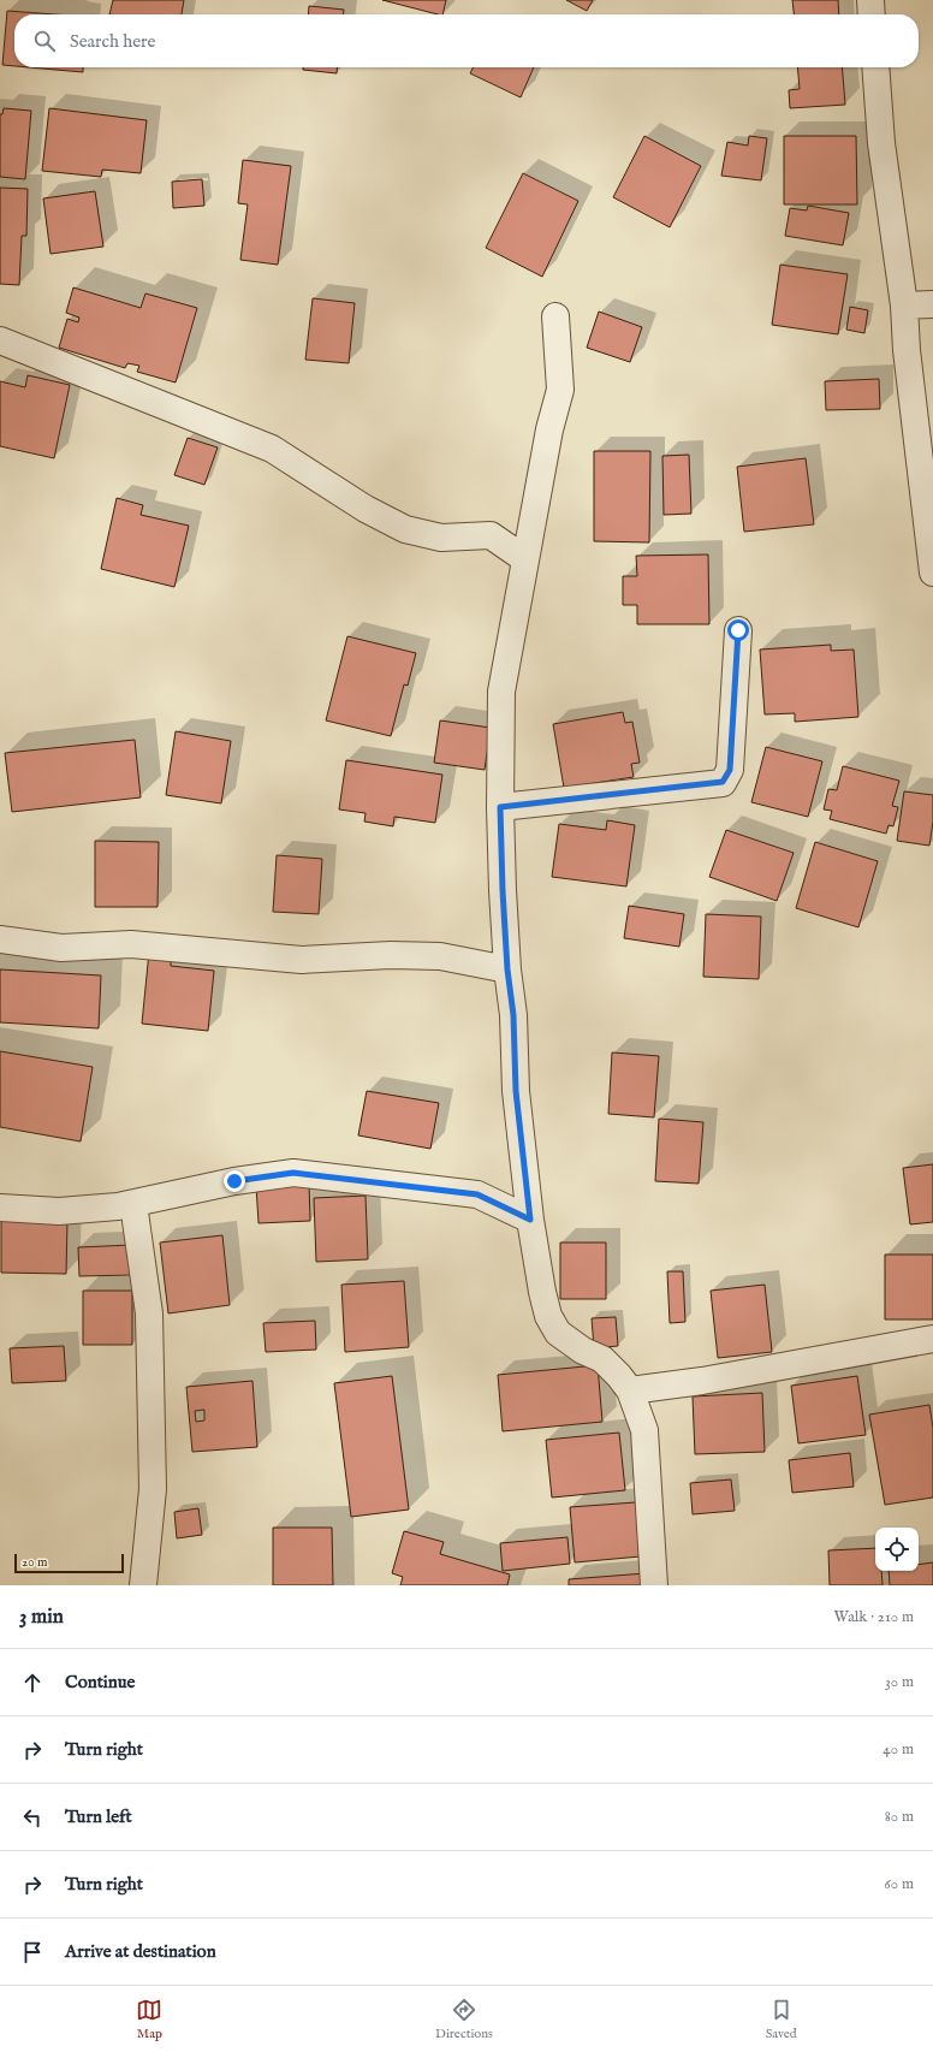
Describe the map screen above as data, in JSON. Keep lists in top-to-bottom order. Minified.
{"scale_bar":"20 m","page":{"search":"Search here","scale":"20 m","heading":["3 min","Walk · 210 m"],"list":[["Continue","30 m"],["Turn right","40 m"],["Turn left","80 m"],["Turn right","60 m"],"Arrive at destination"],"nav":["Map","Directions","Saved"]}}
